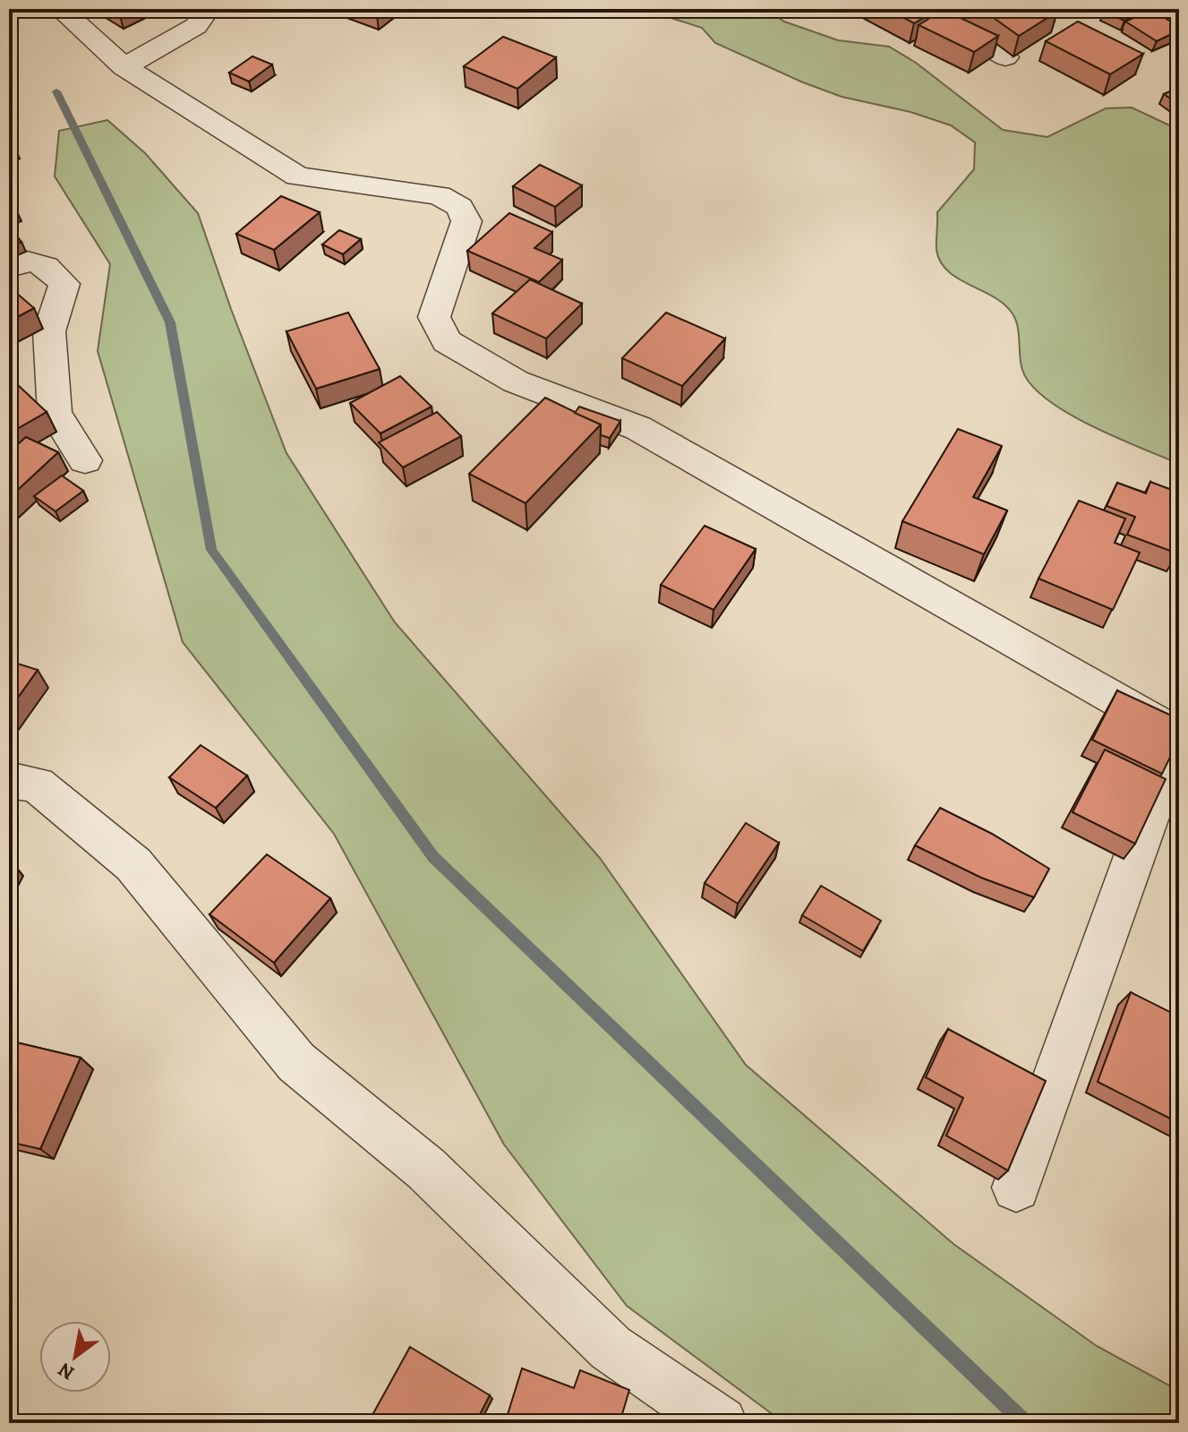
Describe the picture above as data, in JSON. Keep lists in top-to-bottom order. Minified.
{"north":"bottom left"}
